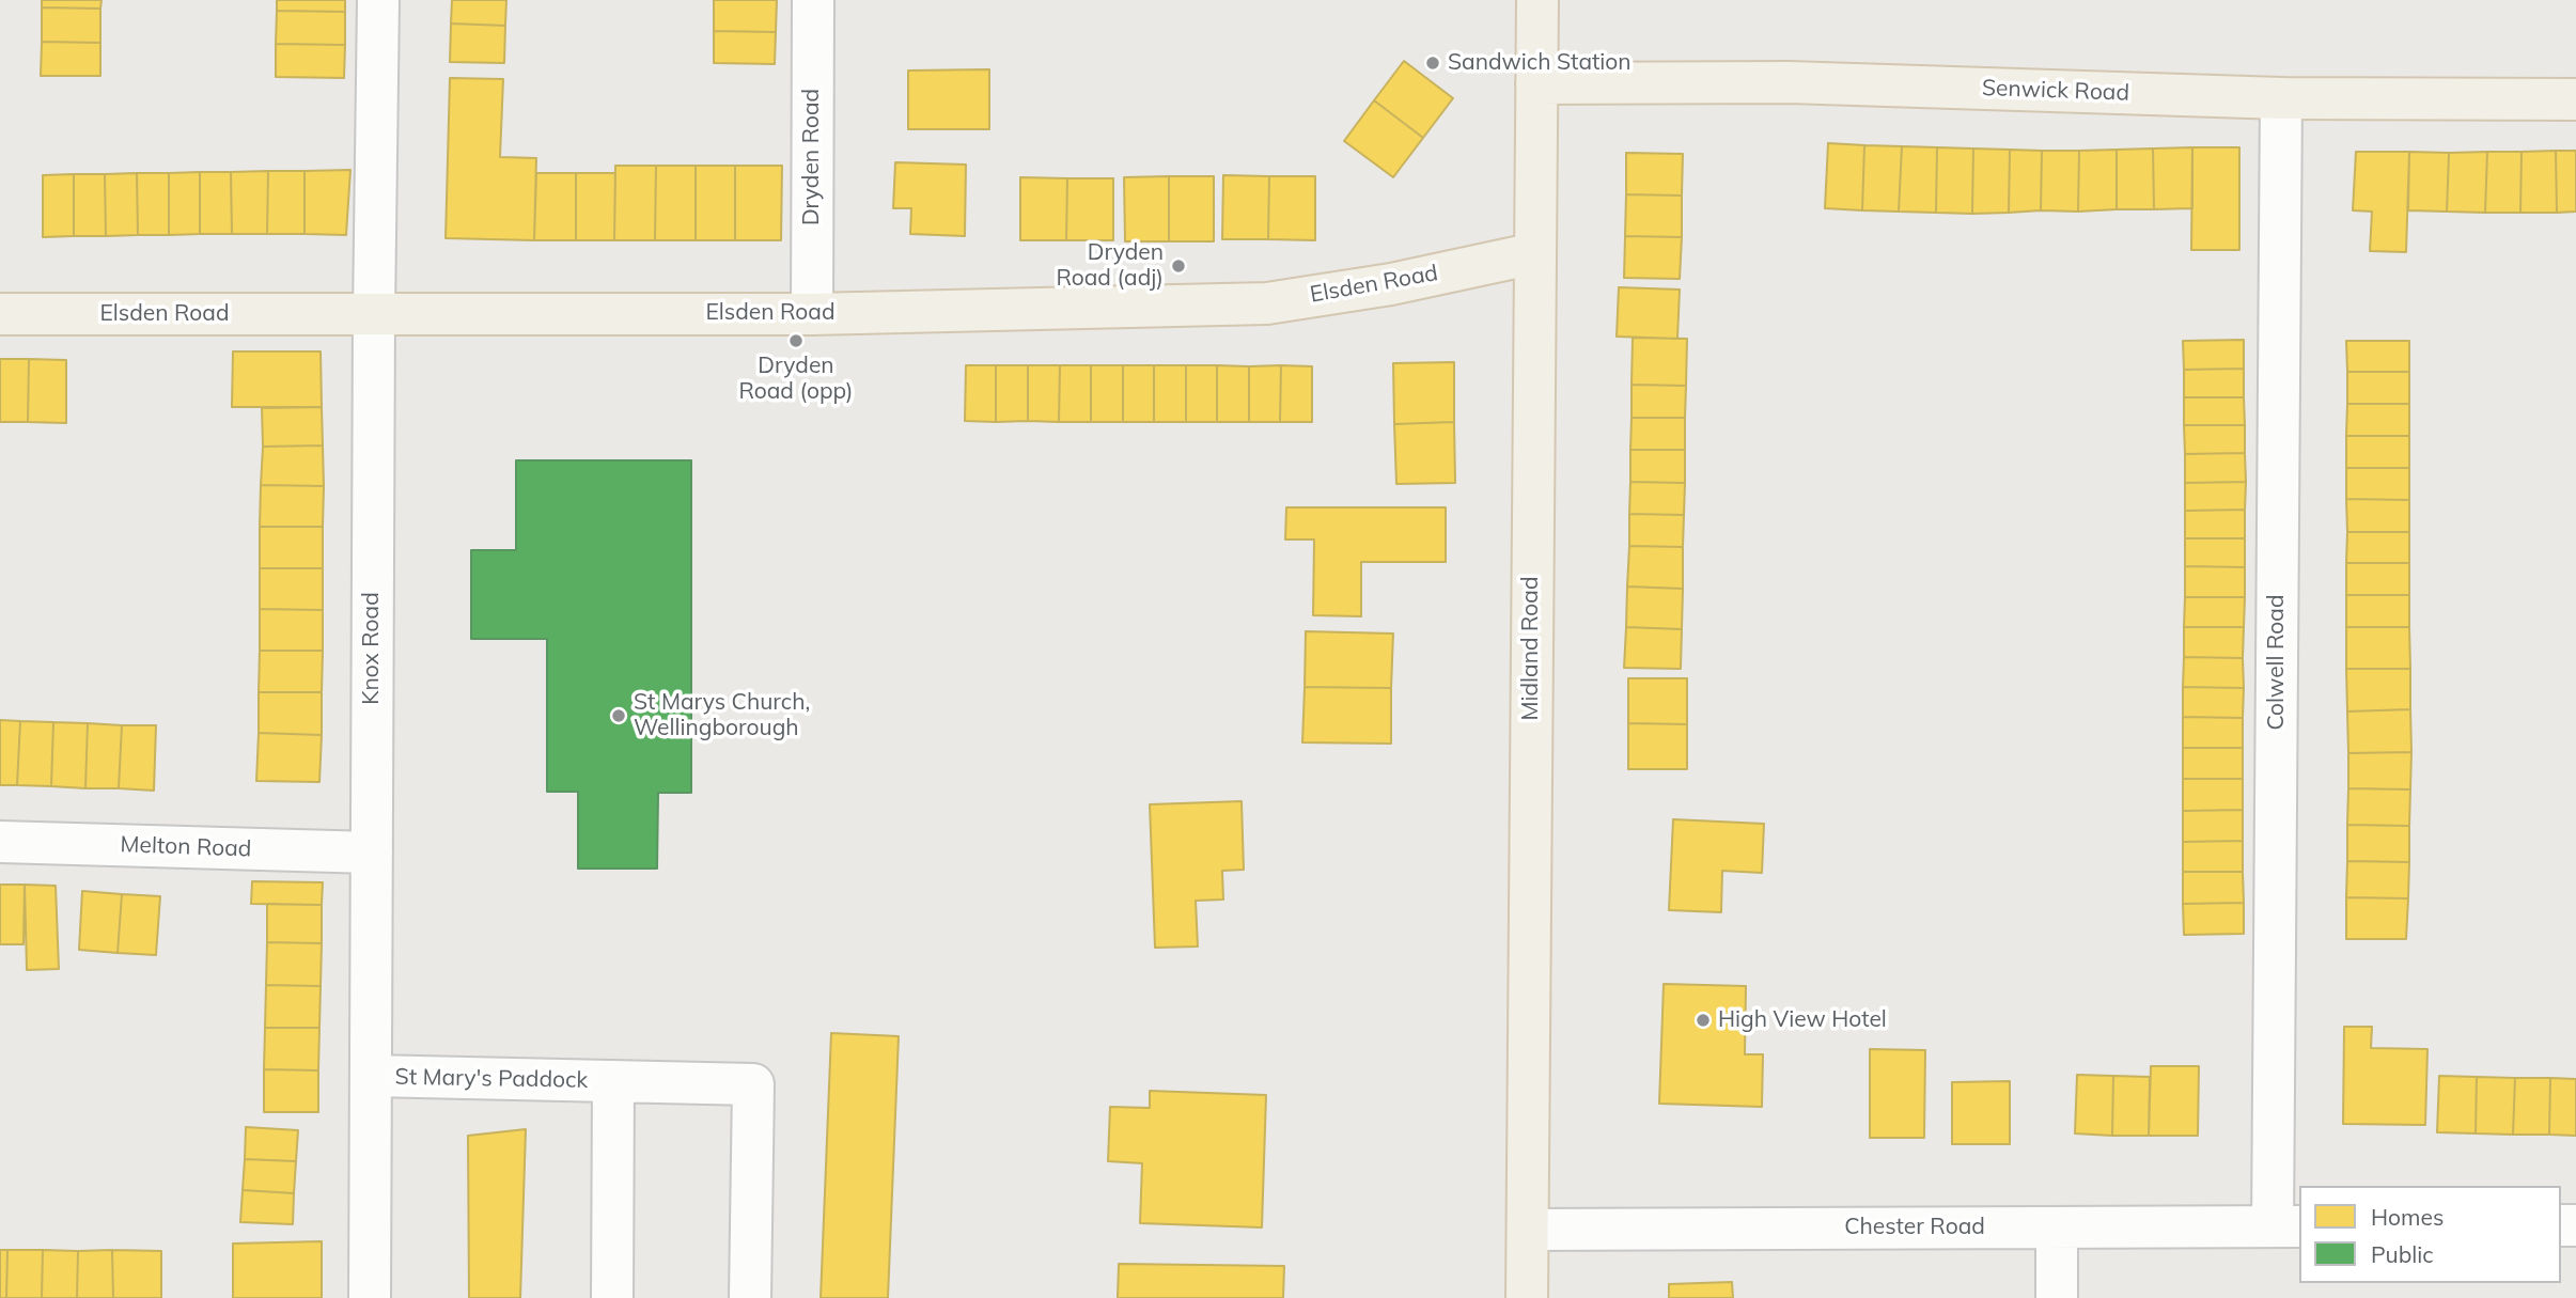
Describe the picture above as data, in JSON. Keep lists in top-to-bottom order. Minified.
{"streets":{"main road":["Senwick Road","Elsden Road","Midland Road"],"street":["Dryden Road","Knox Road","Colwell Road","Melton Road","St Mary's Paddock","Chester Road"]},"crossings":[["Senwick Road","Midland Road"],["Senwick Road","Colwell Road"],["Dryden Road","Elsden Road"],["Elsden Road","Knox Road"],["Elsden Road","Midland Road"],["Knox Road","Melton Road"],["Knox Road","St Mary's Paddock"],["Midland Road","Chester Road"],["Colwell Road","Chester Road"]],"places":["Sandwich Station","Dryden Road (adj)","Dryden Road (opp)","St Marys Church, Wellingborough","High View Hotel"],"legend":["Homes","Public"]}
